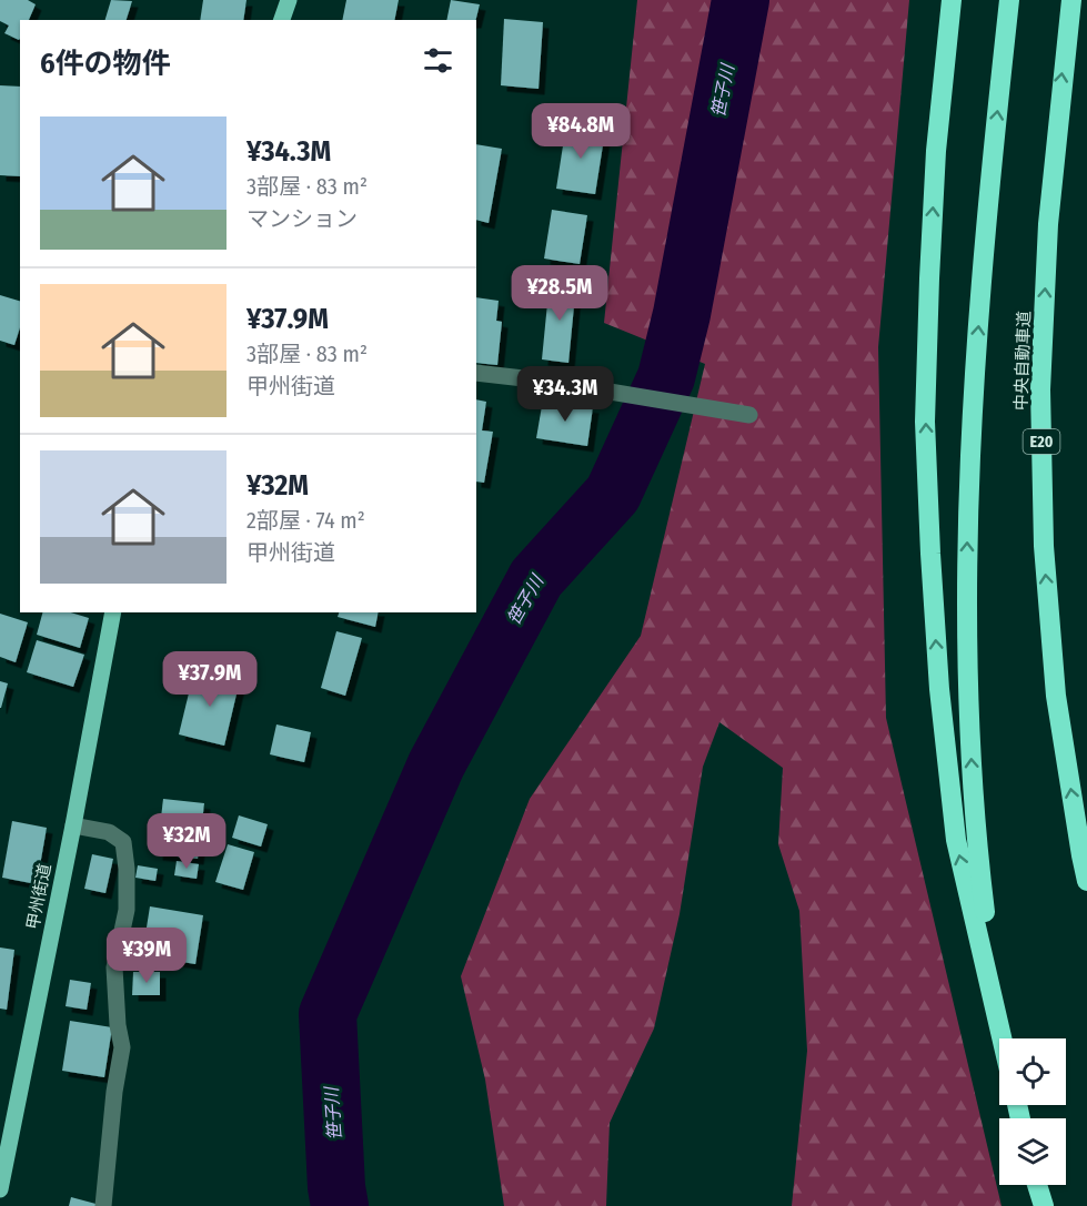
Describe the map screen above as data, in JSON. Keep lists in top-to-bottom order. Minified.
{"streets":{"highway":["中央自動車道","E20"],"main road":["甲州街道"]},"water":["笹子川"],"page":{"heading":"6件の物件","list":[{"name":"¥34.3M","note":"3部屋 · 83 m² · マンション"},{"name":"¥37.9M","note":"3部屋 · 83 m² · 甲州街道"},{"name":"¥32M","note":"2部屋 · 74 m² · 甲州街道"}],"price":["¥84.8M","¥28.5M","¥34.3M","¥37.9M","¥32M","¥39M"]}}
